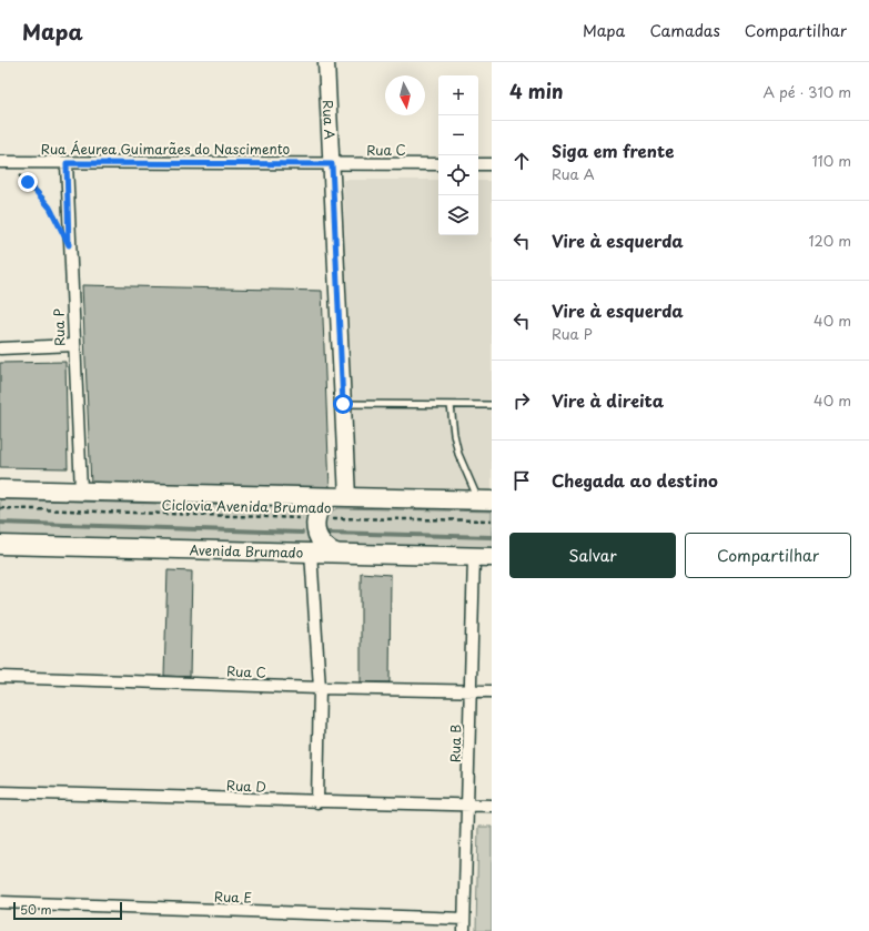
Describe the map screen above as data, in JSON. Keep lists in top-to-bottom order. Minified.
{"streets":{"main road":["Avenida Brumado"],"street":["Rua A","Rua Áeurea Guimarães do Nascimento","Rua C","Rua P","Rua B","Rua D","Rua E"],"path":["Ciclovia Avenida Brumado"]},"crossings":[["Rua A","Rua Áeurea Guimarães do Nascimento"],["Rua A","Rua C"],["Rua Áeurea Guimarães do Nascimento","Rua C"],["Rua Áeurea Guimarães do Nascimento","Rua P"],["Rua C","Rua B"],["Avenida Brumado","Rua B"],["Rua B","Rua D"],["Rua B","Rua E"]],"scale_bar":"50 m","north":"bottom","page":{"header":"Mapa","nav":["Mapa","Camadas","Compartilhar"],"heading":["4 min","A pé · 310 m"],"map_buttons":["+","−"],"list":[["Siga em frente","Rua A","110 m"],["Vire à esquerda","120 m"],["Vire à esquerda","Rua P","40 m"],["Vire à direita","40 m"],"Chegada ao destino"],"buttons":["Salvar","Compartilhar"],"scale":"50 m"}}
